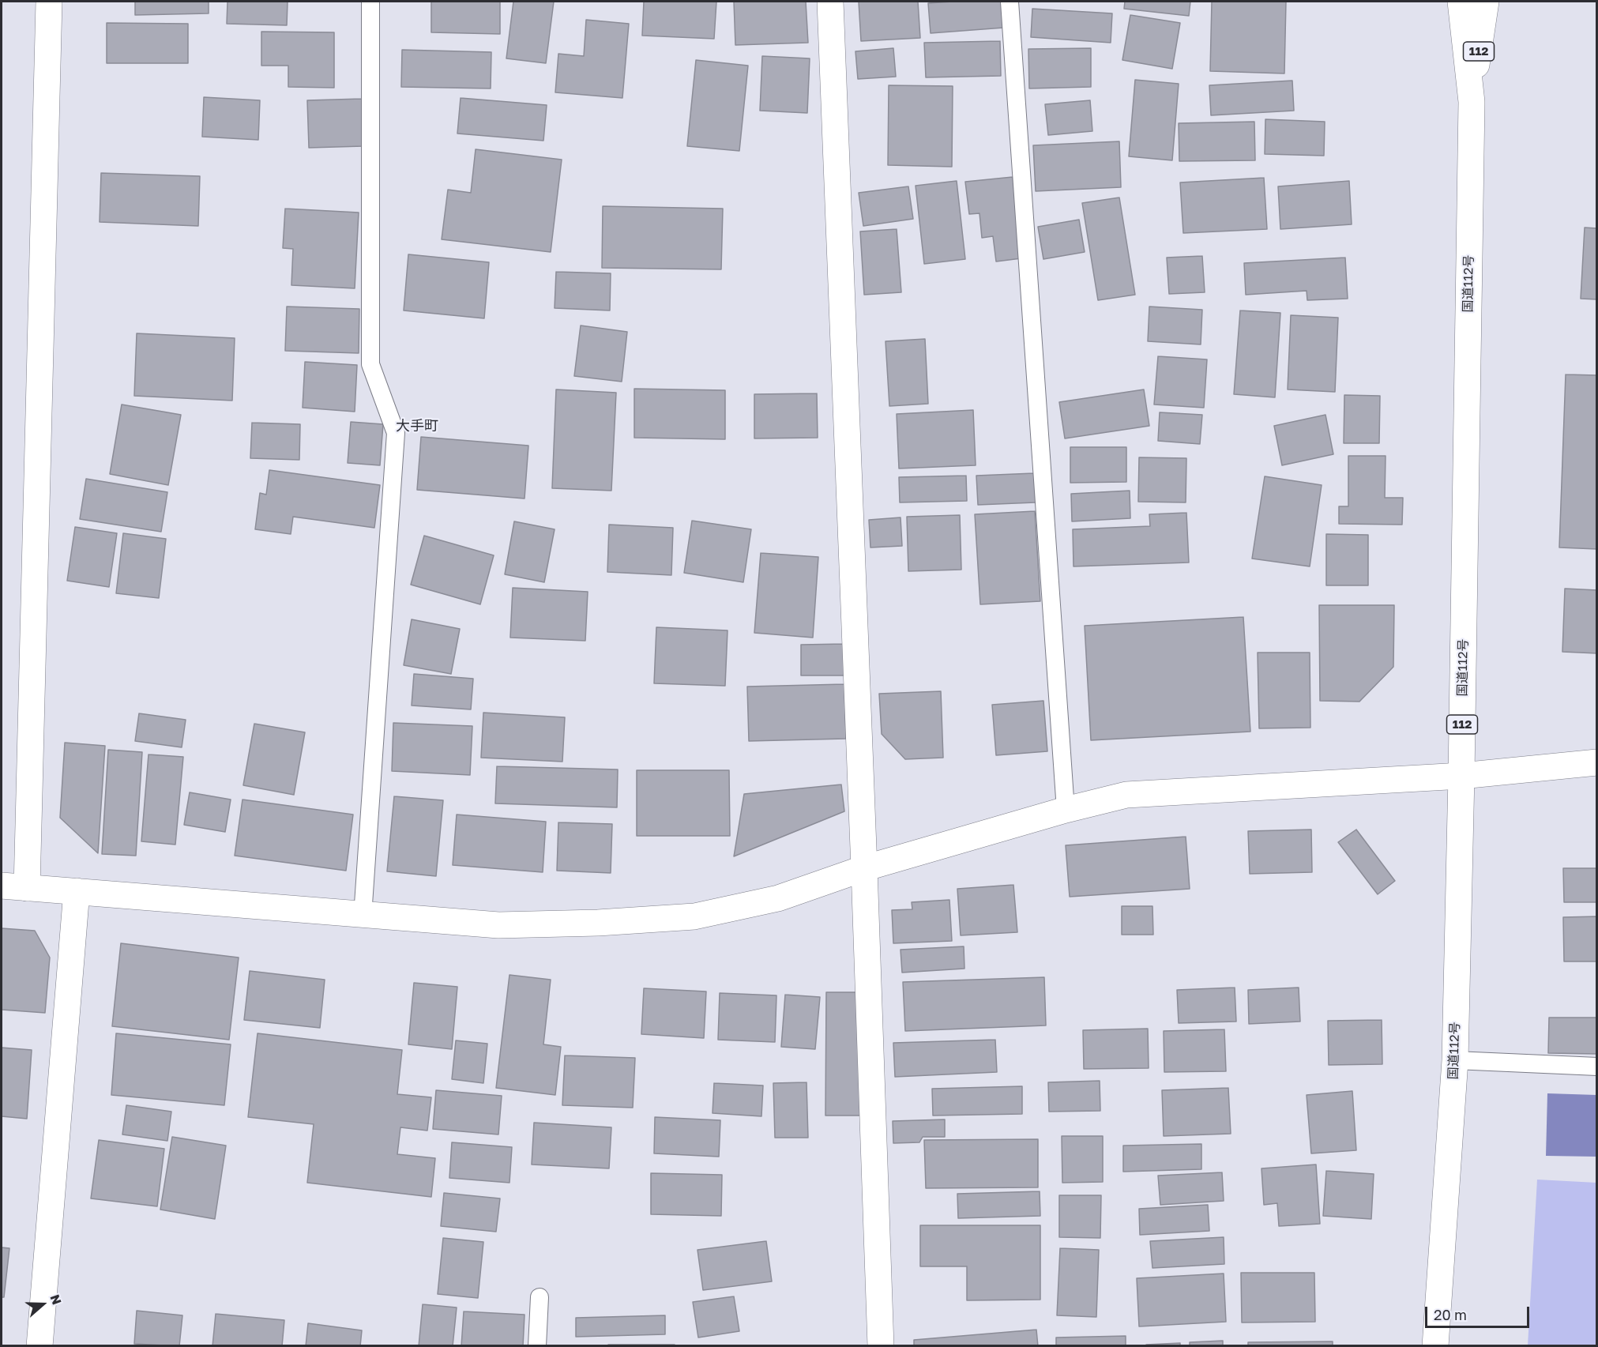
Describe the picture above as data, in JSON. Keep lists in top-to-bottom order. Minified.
{"streets":{"main road":["112","国道112号"]},"districts":["大手町"],"scale_bar":"20 m","north":"right"}
